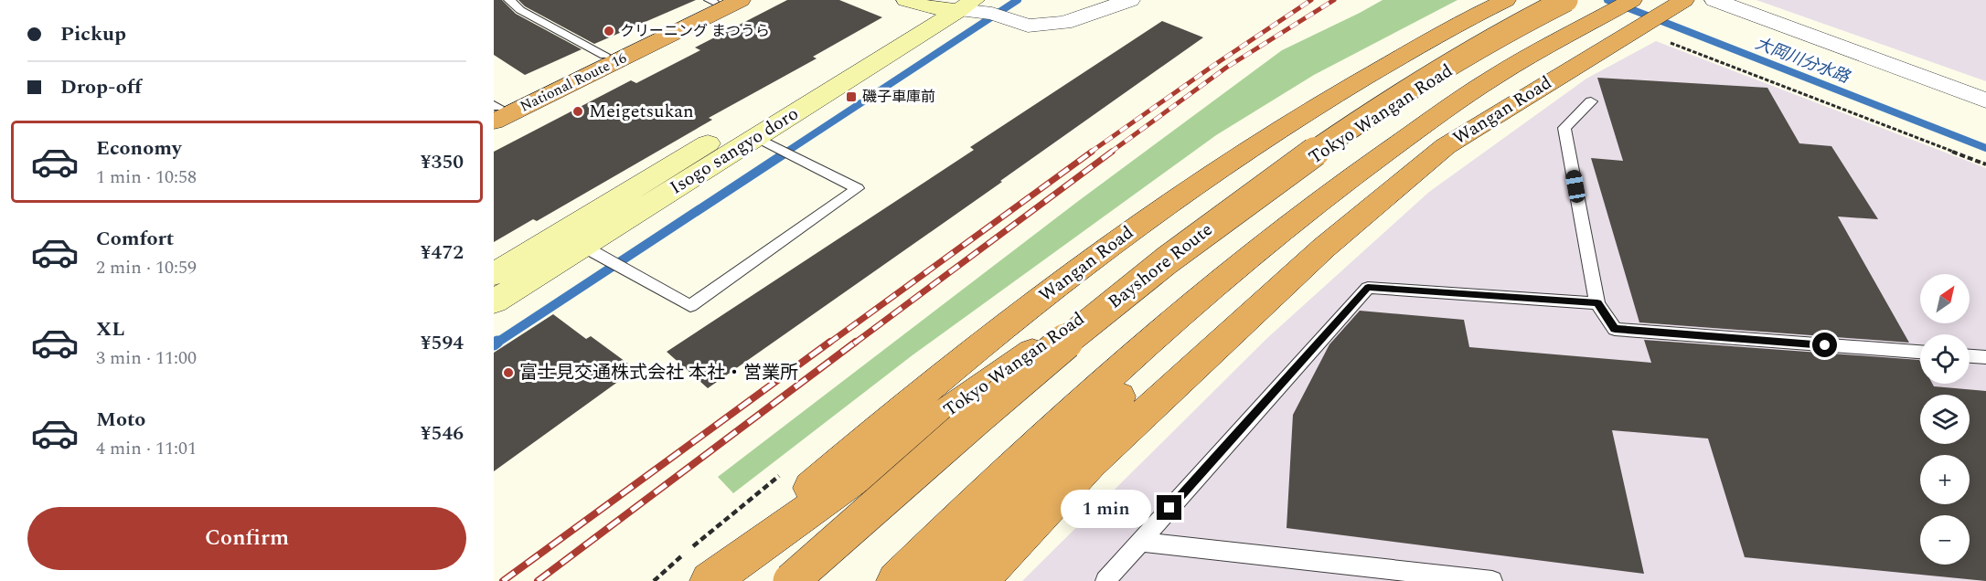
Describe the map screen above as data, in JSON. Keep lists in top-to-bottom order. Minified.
{"streets":{"highway":["National Route 16","Wangan Road","Tokyo Wangan Road","Bayshore Route"],"street":["Isogo sangyo doro"]},"water":["大岡川分水路"],"places":{"other":["クリーニング まつうら","Meigetsukan","富士見交通株式会社 本社・営業所"],"transit":["磯子車庫前"]},"north":"top right","page":{"banner":["Pickup","Drop-off"],"list":[{"name":"Economy","note":"1 min · 10:58","value":"¥350"},{"name":"Comfort","note":"2 min · 10:59","value":"¥472"},{"name":"XL","note":"3 min · 11:00","value":"¥594"},{"name":"Moto","note":"4 min · 11:01","value":"¥546"}],"map_buttons":["+","−"],"bubble":"1 min","buttons":"Confirm"}}
